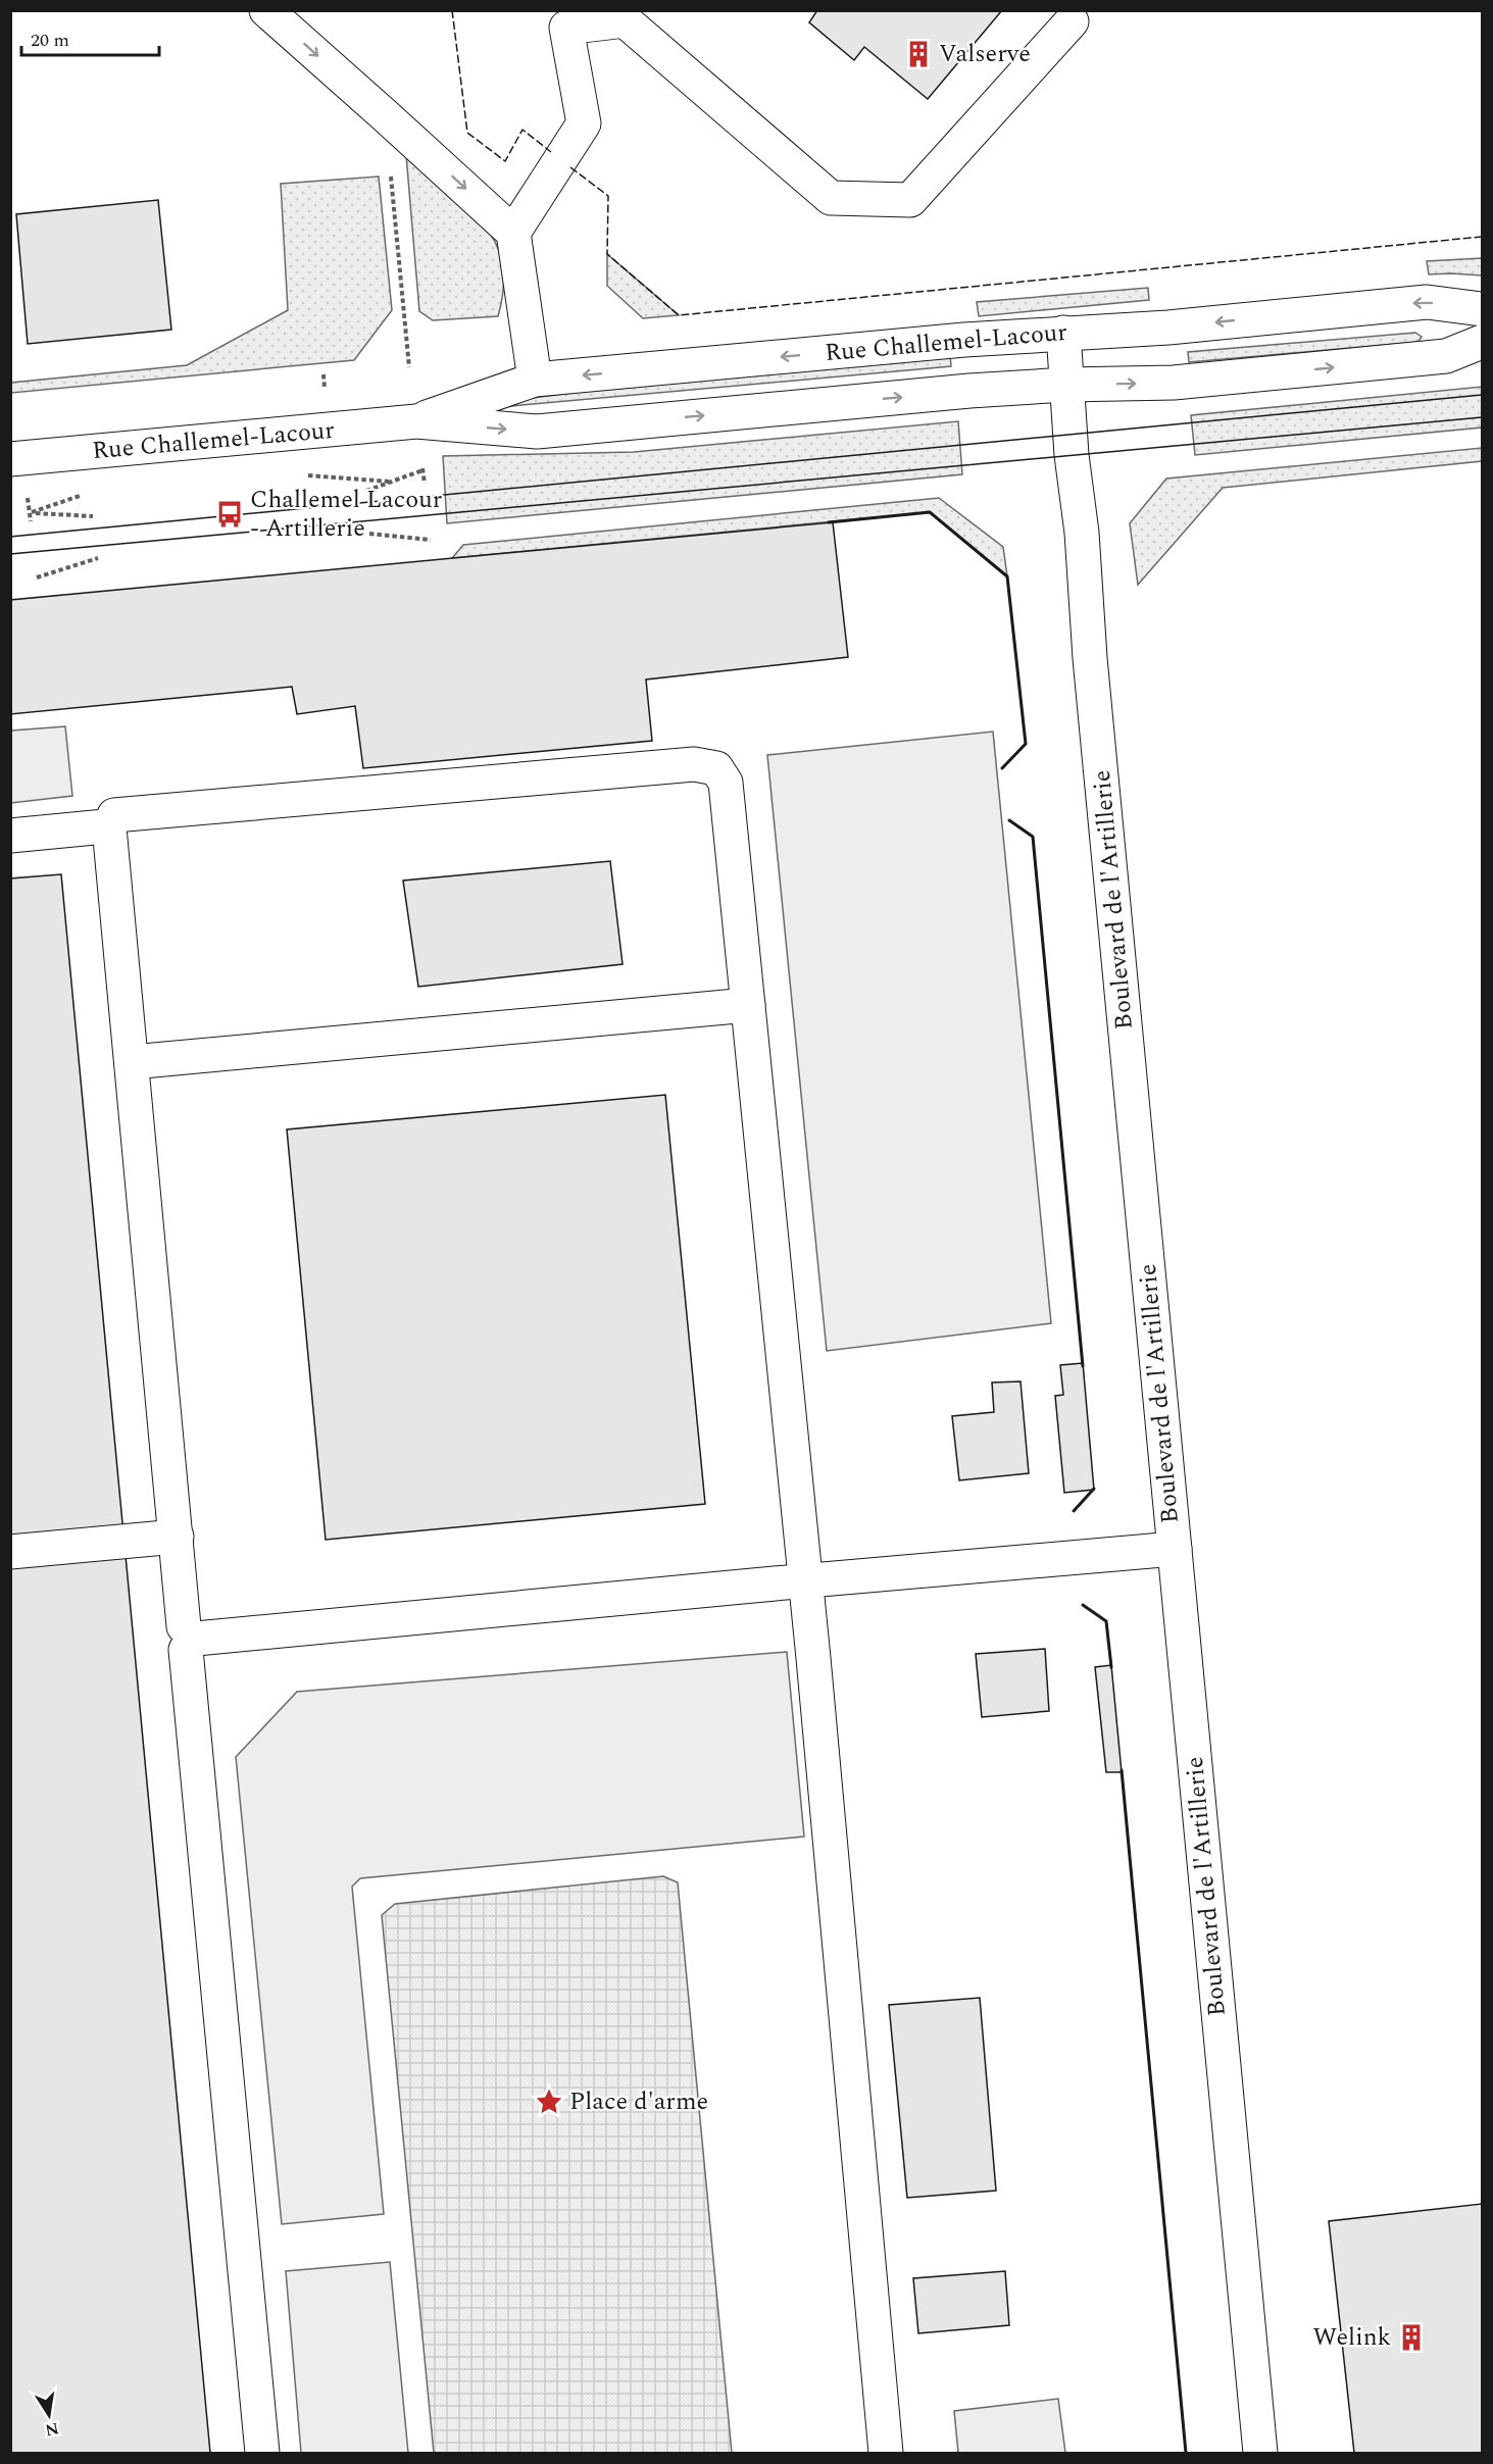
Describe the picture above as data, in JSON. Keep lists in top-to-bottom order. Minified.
{"streets":{"street":["Rue Challemel-Lacour","Boulevard de l'Artillerie"]},"crossings":[["Rue Challemel-Lacour","Boulevard de l'Artillerie"]],"places":{"building":["Valserve","Welink"],"bus stop":["Challemel Lacour - Artillerie"],"place":["Place d'arme"]},"scale_bar":"20 m","north":"bottom"}
